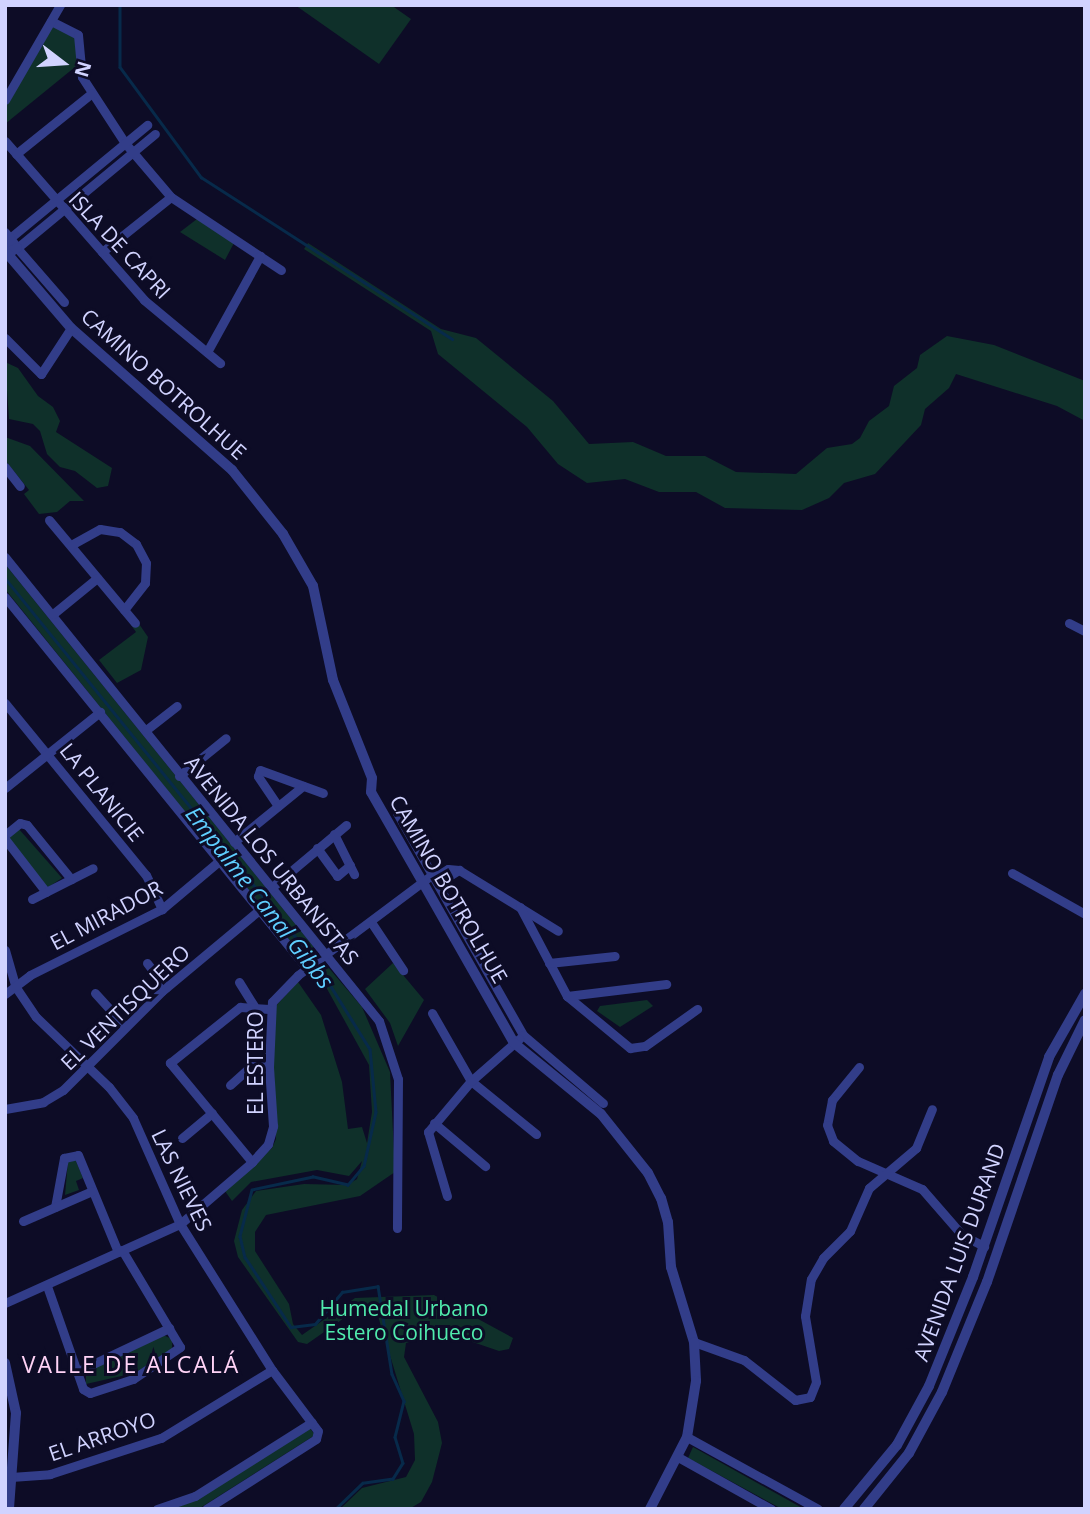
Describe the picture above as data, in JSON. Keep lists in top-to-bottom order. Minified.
{"streets":{"street":["ISLA DE CAPRI","CAMINO BOTROLHUE","LA PLANICIE","AVENIDA LOS URBANISTAS","EL MIRADOR","EL VENTISQUERO","EL ESTERO","LAS NIEVES","AVENIDA LUIS DURAND","EL ARROYO"]},"crossings":[["CAMINO BOTROLHUE","EL ESTERO"],["LA PLANICIE","EL MIRADOR"],["AVENIDA LOS URBANISTAS","EL MIRADOR"],["AVENIDA LOS URBANISTAS","EL VENTISQUERO"],["AVENIDA LOS URBANISTAS","EL ESTERO"],["EL MIRADOR","LAS NIEVES"],["EL VENTISQUERO","LAS NIEVES"],["EL ESTERO","LAS NIEVES"],["LAS NIEVES","EL ARROYO"]],"districts":["VALLE DE ALCALÁ"],"water":["Empalme Canal Gibbs"],"parks":["Humedal Urbano Estero Coihueco"],"north":"right"}
